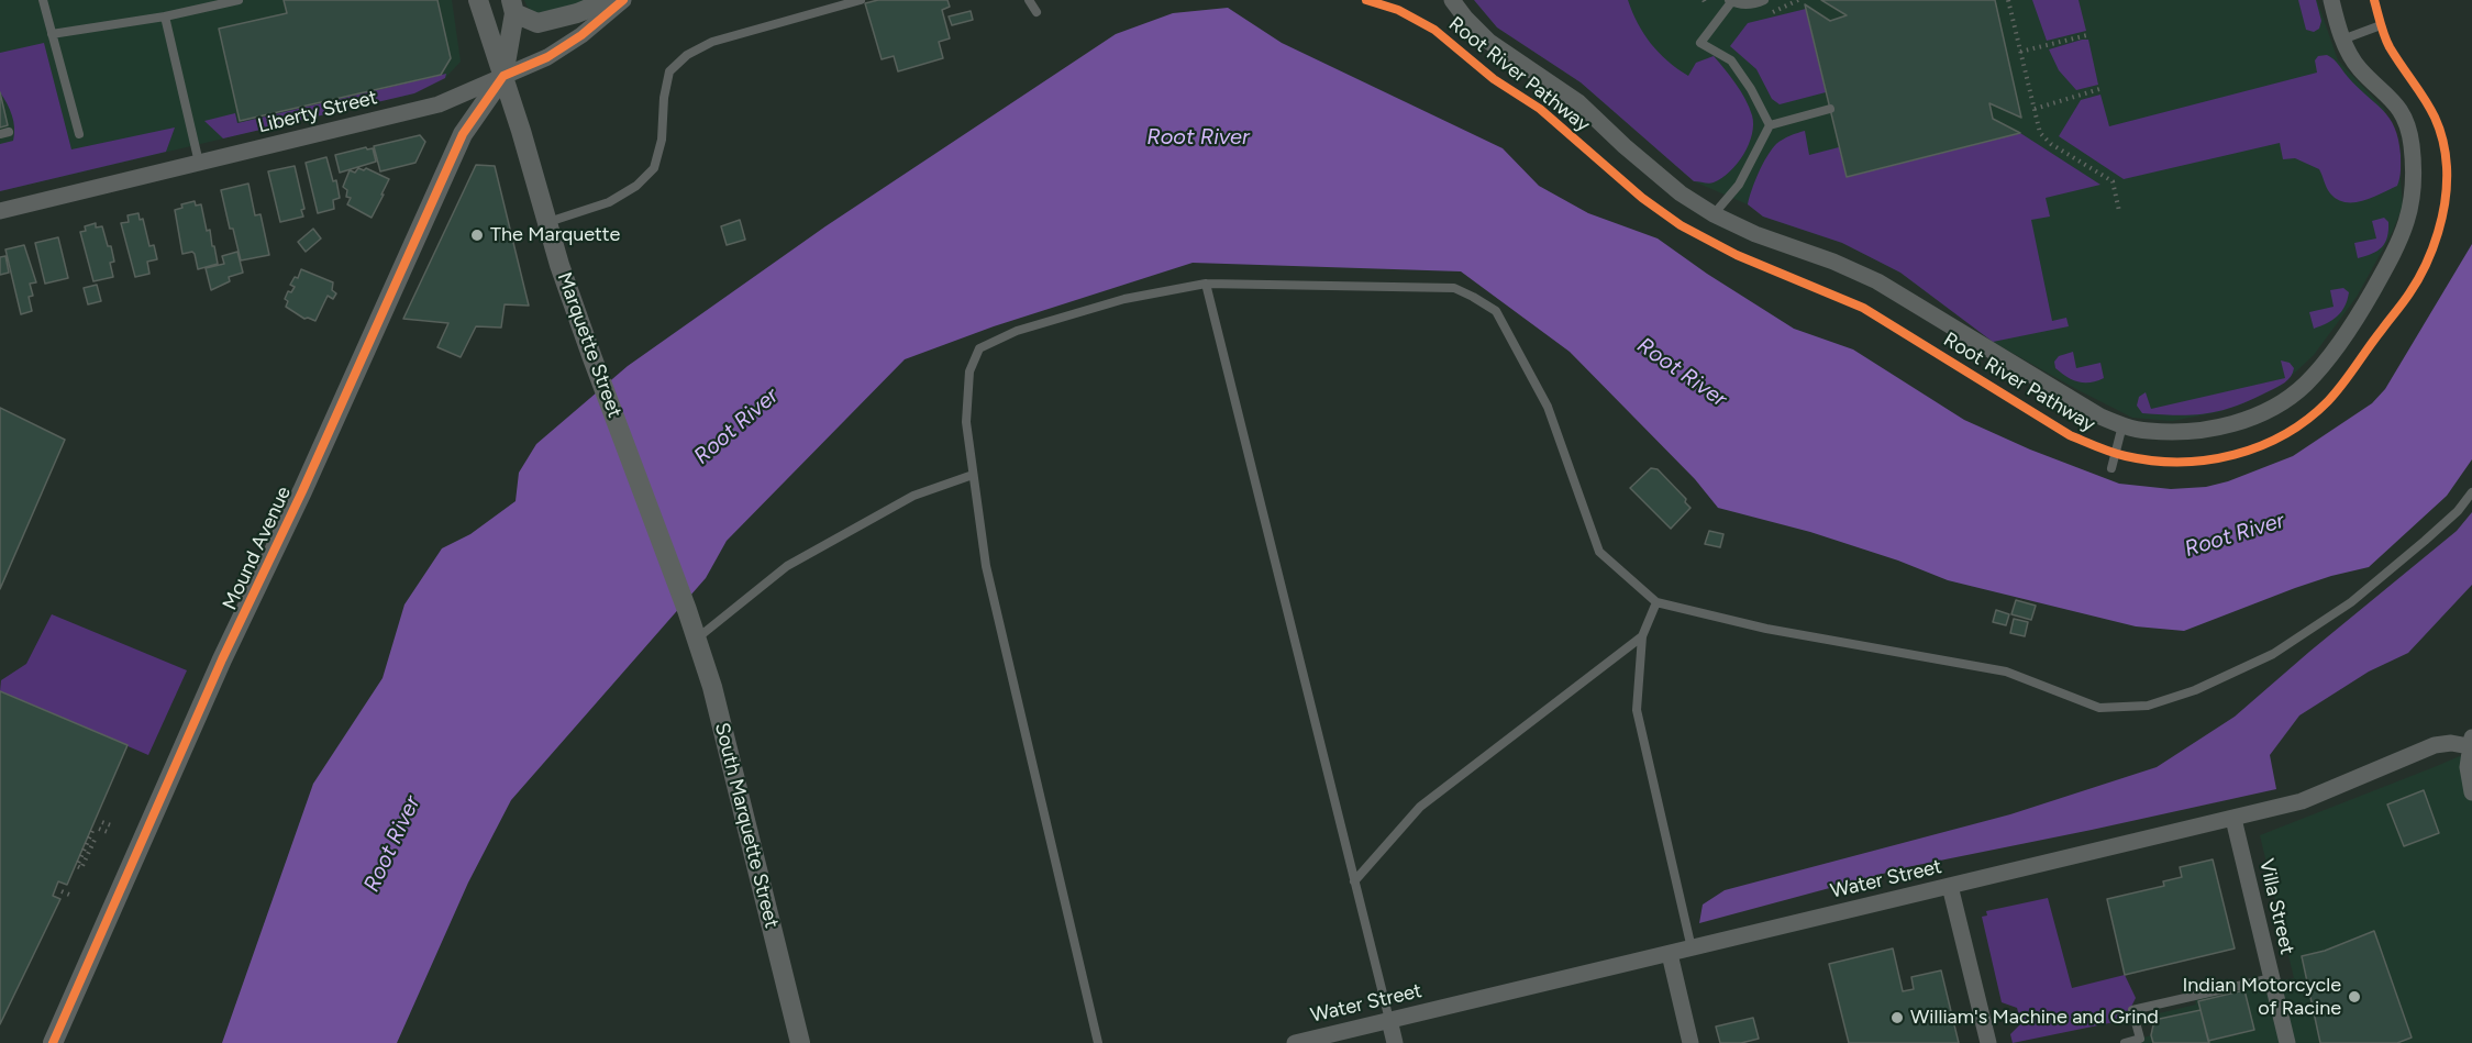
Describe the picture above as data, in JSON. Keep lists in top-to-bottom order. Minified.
{"streets":{"street":["Liberty Street","Marquette Street","Mound Avenue","South Marquette Street","Water Street","Villa Street"],"cycle path":["Root River Pathway"]},"crossings":[["Liberty Street","Marquette Street"],["Liberty Street","Mound Avenue"],["Marquette Street","Mound Avenue"],["Marquette Street","South Marquette Street"],["Water Street","Villa Street"]],"water":["Root River"],"places":["The Marquette","Indian Motorcycle of Racine","William's Machine and Grind"]}
